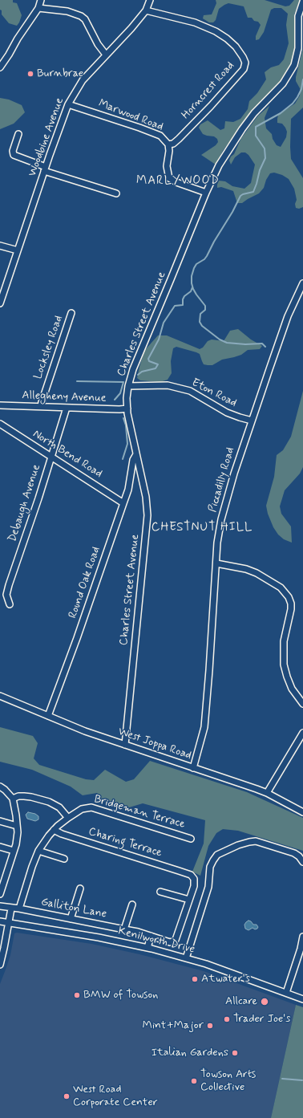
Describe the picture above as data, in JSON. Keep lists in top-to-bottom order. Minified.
{"streets":{"street":["Horncrest Road","Marwood Road","Woodbine Avenue","Charles Street Avenue","Locksley Road","Eton Road","Allegheny Avenue","North Bend Road","Piccadilly Road","Debaugh Avenue","Round Oak Road","West Joppa Road","Bridgeman Terrace","Charing Terrace","Galliton Lane","Kenilworth Drive"]},"crossings":[["Horncrest Road","Marwood Road"],["Horncrest Road","Woodbine Avenue"],["Marwood Road","Woodbine Avenue"],["Marwood Road","Charles Street Avenue"],["Charles Street Avenue","Eton Road"],["Charles Street Avenue","Allegheny Avenue"],["Charles Street Avenue","Round Oak Road"],["Charles Street Avenue","West Joppa Road"],["Locksley Road","Allegheny Avenue"],["Eton Road","Piccadilly Road"],["Allegheny Avenue","Debaugh Avenue"],["North Bend Road","Debaugh Avenue"],["North Bend Road","Round Oak Road"],["Piccadilly Road","West Joppa Road"],["Round Oak Road","West Joppa Road"],["Bridgeman Terrace","Charing Terrace"],["Bridgeman Terrace","Galliton Lane"],["Charing Terrace","Galliton Lane"]],"districts":["MARLYWOOD","CHESTNUT HILL"],"places":["Burnbrae","Atwater's","BMW of Towson","Allcare","Trader Joe's","Mint+Major","Italian Gardens","Towson Arts Collective","West Road Corporate Center"]}
